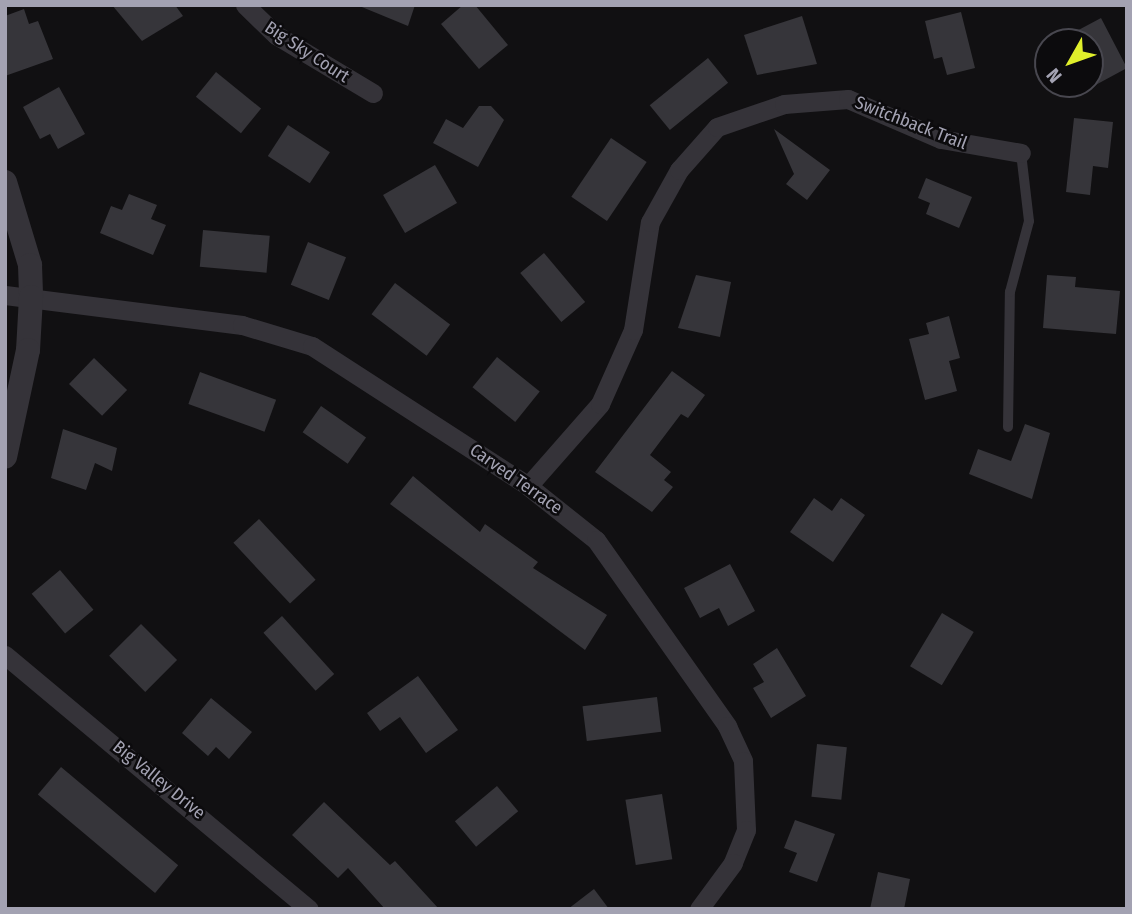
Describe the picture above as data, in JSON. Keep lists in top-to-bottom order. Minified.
{"streets":{"street":["Big Sky Court","Switchback Trail","Carved Terrace","Big Valley Drive"]},"crossings":[["Switchback Trail","Carved Terrace"]],"north":"bottom left"}
